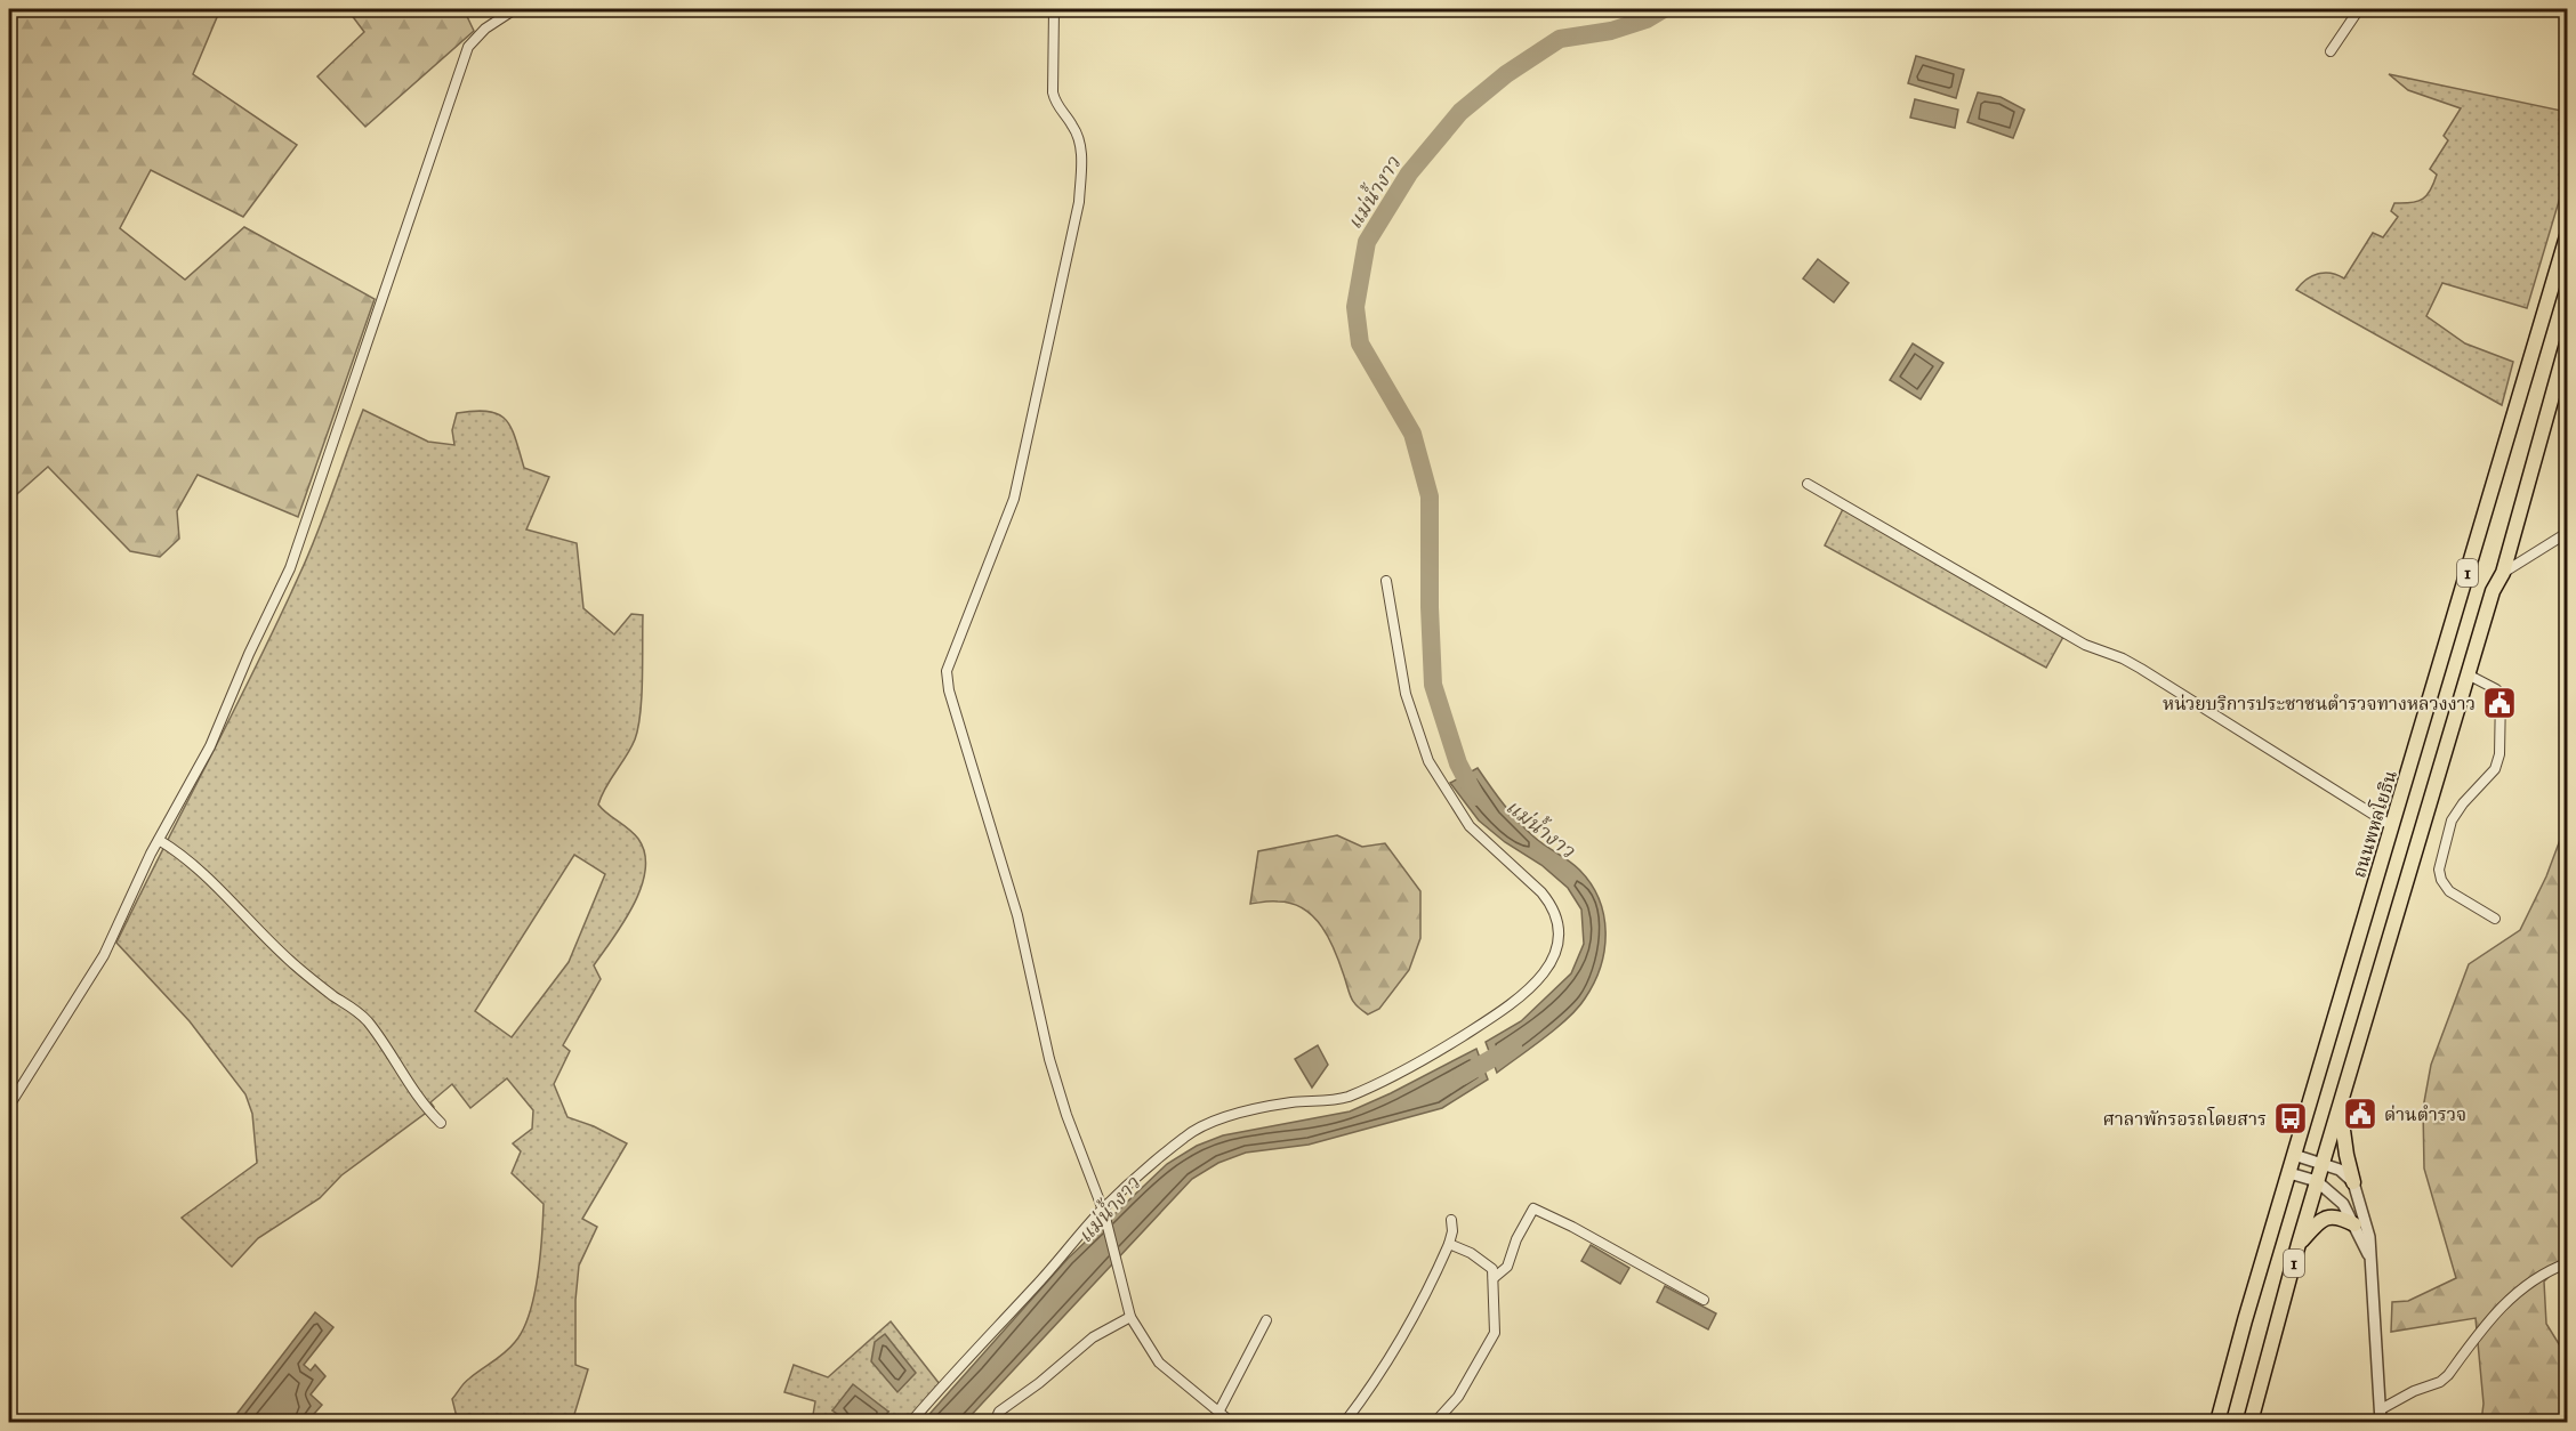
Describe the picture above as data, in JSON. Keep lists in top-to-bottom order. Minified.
{"streets":{"highway":["1","ถนนพหลโยธิน"]},"water":["แม่น้ำงาว"],"places":{"public building":["หน่วยบริการประชาชนตำรวจทางหลวงงาว","ด่านตำรวจ"],"bus stop":["ศาลาพักรอรถโดยสาร"]}}
